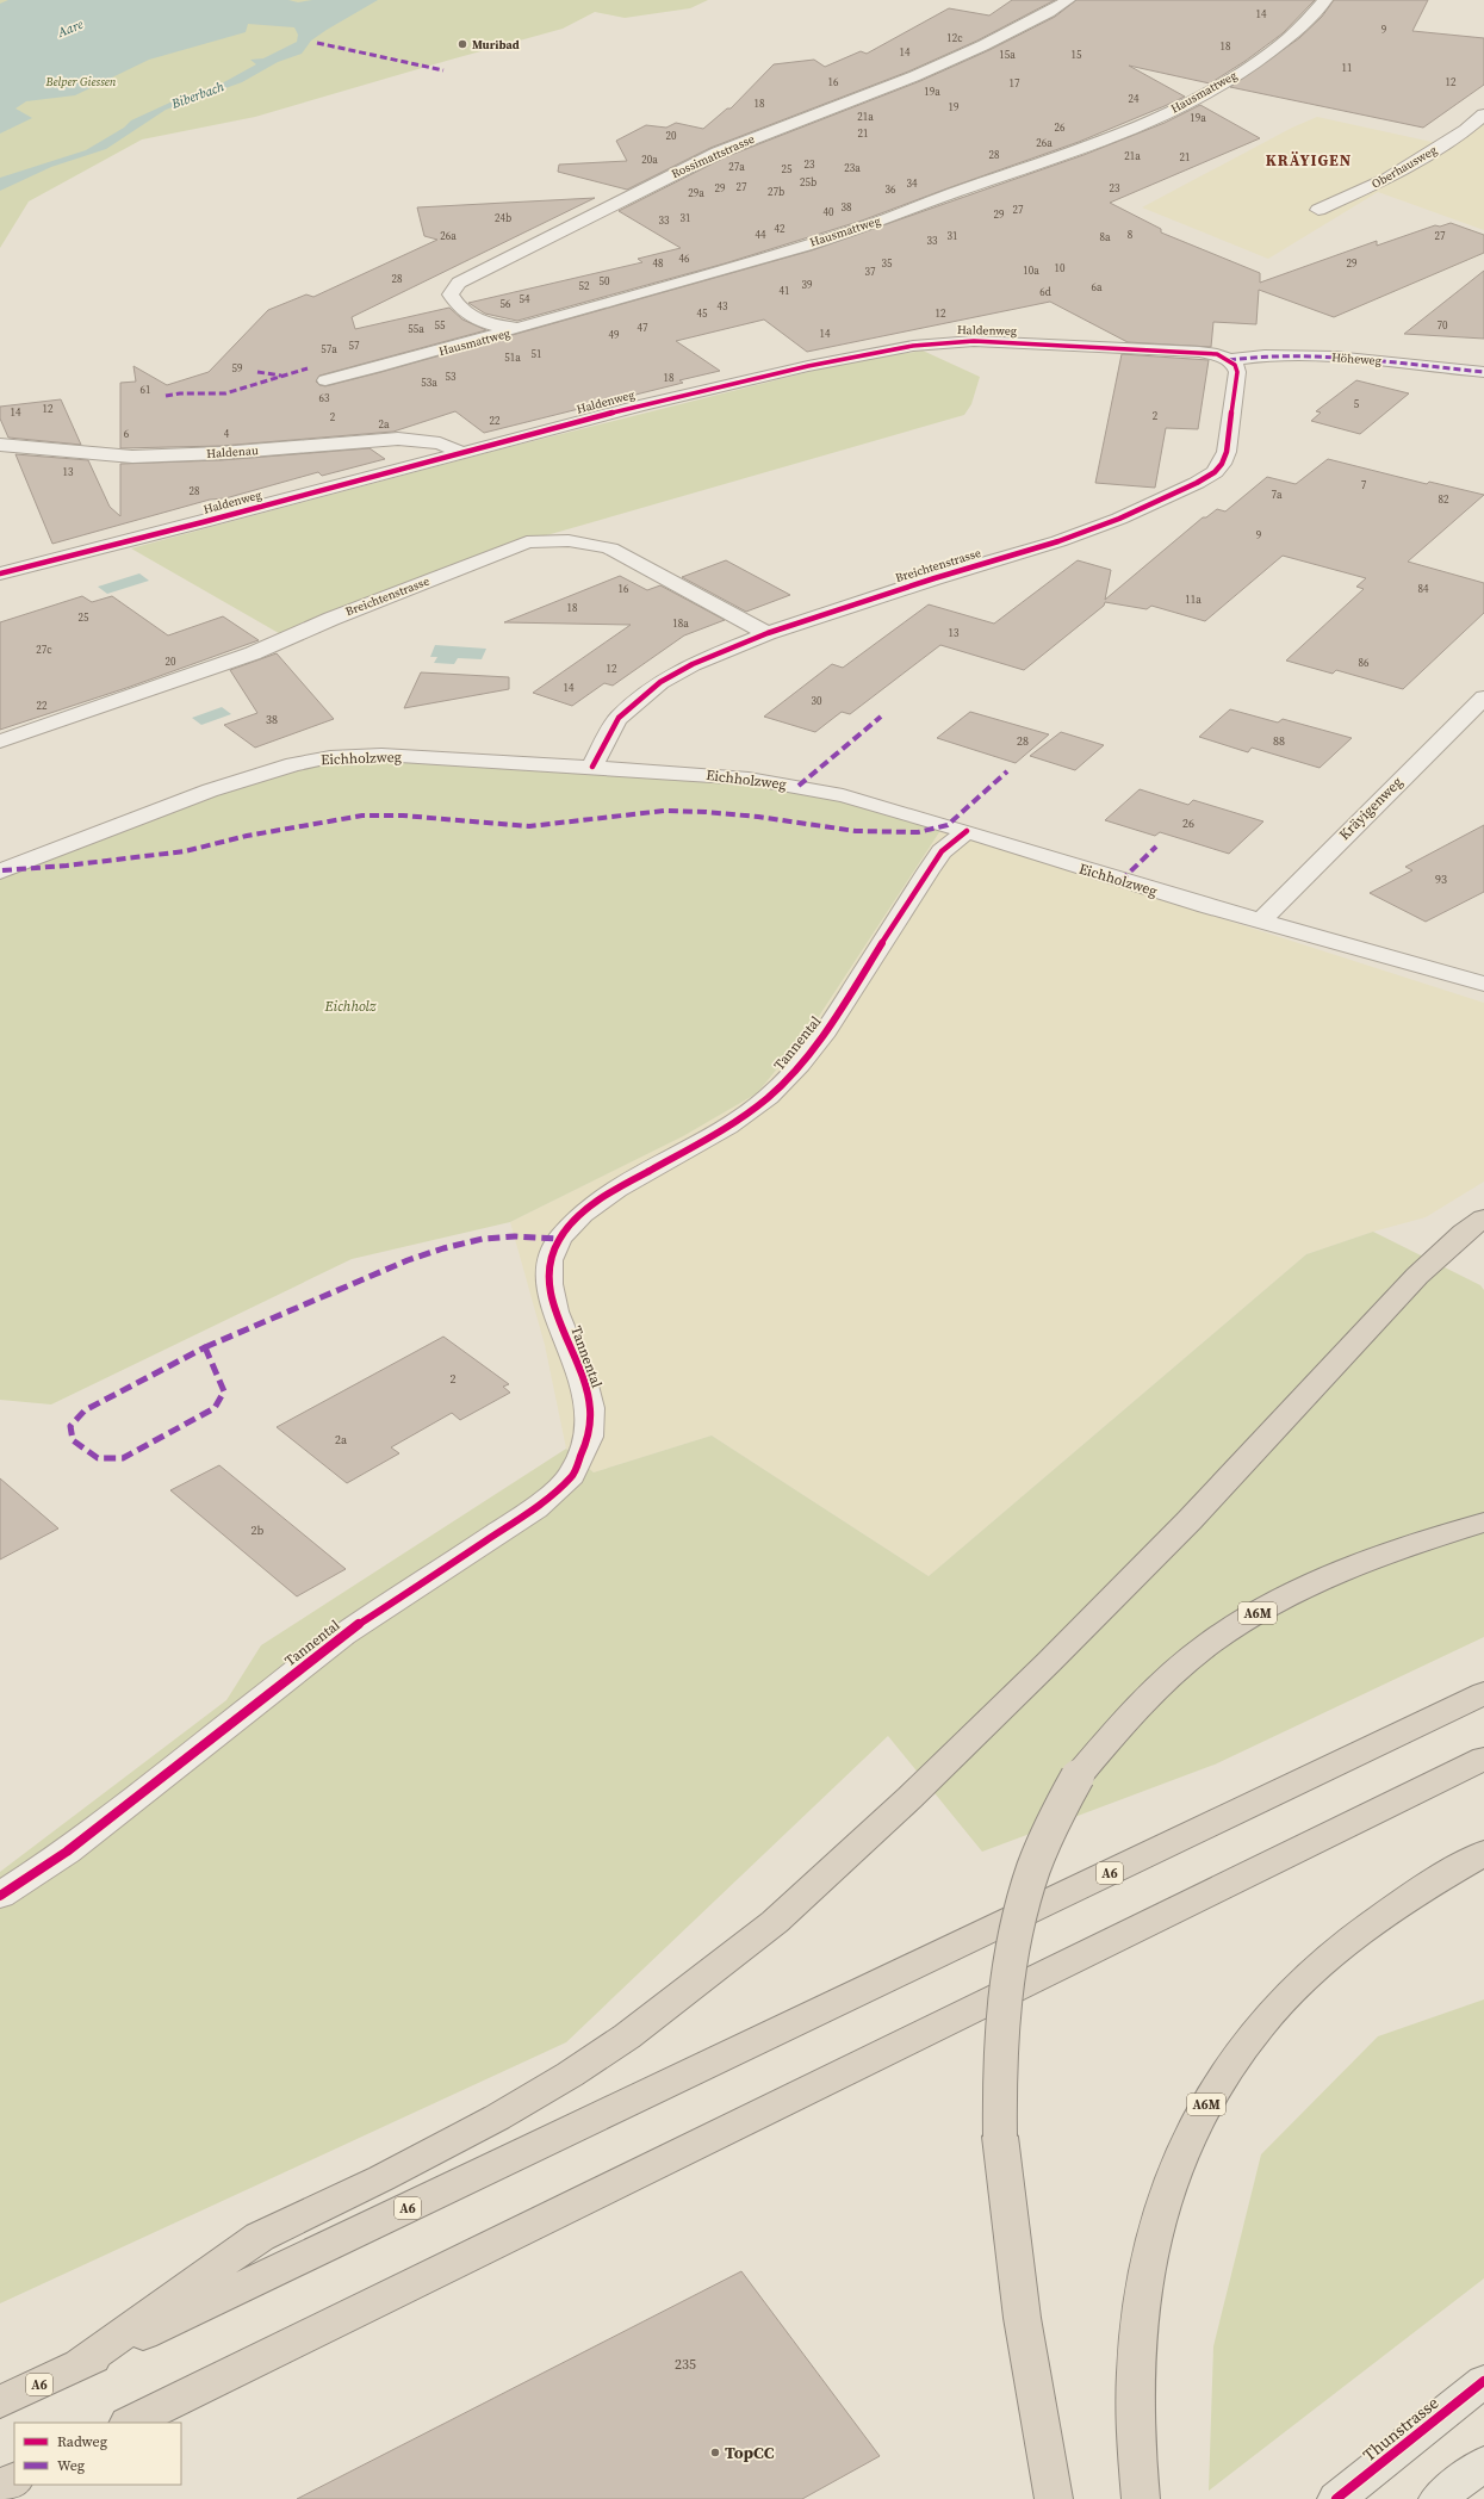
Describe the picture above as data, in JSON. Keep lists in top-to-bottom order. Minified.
{"streets":{"highway":["A6M","A6"],"main road":["Thunstrasse"],"street":["Hausmattweg","Rossimattstrasse","Oberhausweg","Haldenweg","Höheweg","Haldenau","Breichtenstrasse","Eichholzweg","Kräyigenweg","Tannental"]},"crossings":[["Hausmattweg","Rossimattstrasse"],["Haldenweg","Höheweg"],["Haldenweg","Haldenau"],["Haldenweg","Breichtenstrasse"],["Höheweg","Breichtenstrasse"],["Breichtenstrasse","Eichholzweg"],["Eichholzweg","Kräyigenweg"],["Eichholzweg","Tannental"]],"districts":["KRÄYIGEN"],"water":["Aare","Biberbach"],"parks":["Belper Giessen","Eichholz"],"places":["Muribad","TopCC"],"house_numbers":["14","9","12c","18","14","15a","15","11","16","12","17","19a","24","18","19","21a","19a","26","21","20","26a","28","21a","21","20a","23","27a","23a","25","25b","34","27","29","23","36","27b","29a","38","27","40","29","24b","31","33","42","44","8","26a","31","27","8a","33","46","48","35","29","10","10a","37","28","50","39","52","6a","41","6d","54","56","43","45","12","55","70","47","55a","14","49","57","57a","51","51a","59","53","18","53a","61","63","5","12","14","2","2","22","2a","6","4","13","7","28","7a","82","9","16","84","11a","18","25","18a","13","27c","20","86","12","14","30","22","38","28","88","26","93","2","2a","2b","235"],"legend":["Radweg","Weg"]}
